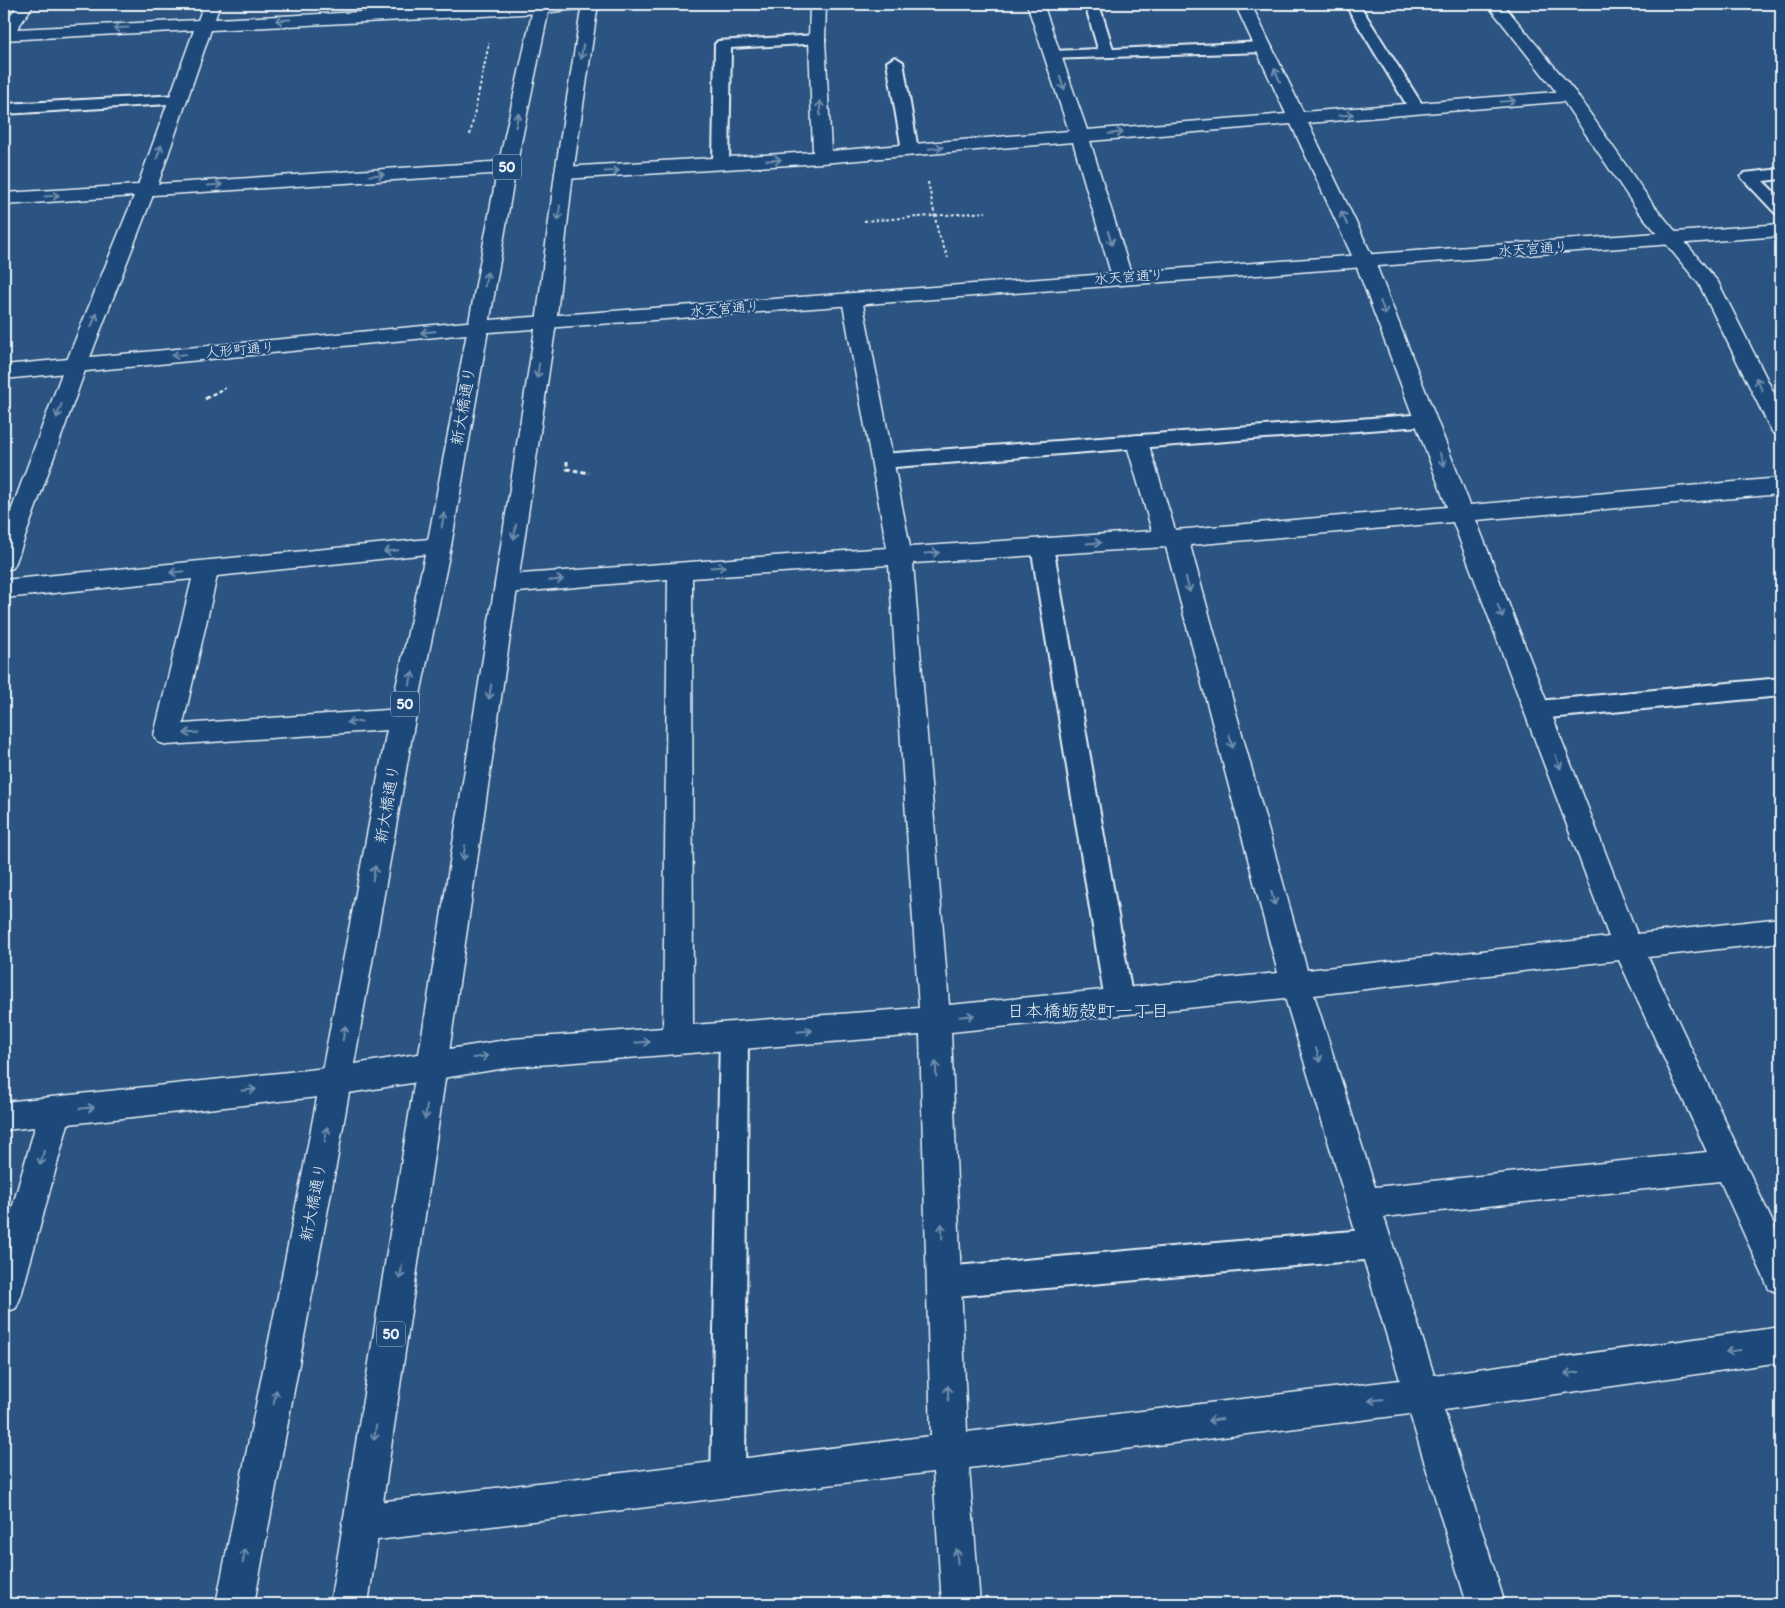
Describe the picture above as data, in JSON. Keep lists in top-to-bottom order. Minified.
{"streets":{"street":["50","水天宮通り","人形町通り","新大橋通り"]},"crossings":[["50","水天宮通り"],["水天宮通り","人形町通り"],["水天宮通り","新大橋通り"],["人形町通り","新大橋通り"]],"districts":["日本橋蛎殻町一丁目"]}
